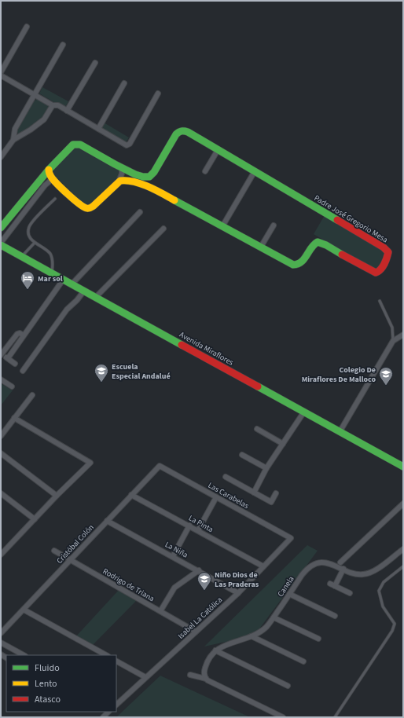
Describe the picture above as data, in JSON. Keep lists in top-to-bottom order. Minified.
{"streets":{"street":["Padre José Gregorio Mesa","Avenida Miraflores","Las Carabelas","La Pinta","Cristóbal Colón","La Niña","Rodrigo de Triana","Canela","Isabel La Católica"]},"crossings":[["Las Carabelas","Cristóbal Colón"],["Las Carabelas","Isabel La Católica"],["La Pinta","Cristóbal Colón"],["La Pinta","Isabel La Católica"],["Cristóbal Colón","La Niña"],["Cristóbal Colón","Rodrigo de Triana"],["La Niña","Isabel La Católica"],["Rodrigo de Triana","Isabel La Católica"]],"places":{"hotel":["Mar sol"],"school or university":["Escuela Especial Andalué","Colegio De Miraflores De Malloco","Niño Dios de Las Praderas"]},"legend":["Fluido","Lento","Atasco"]}
